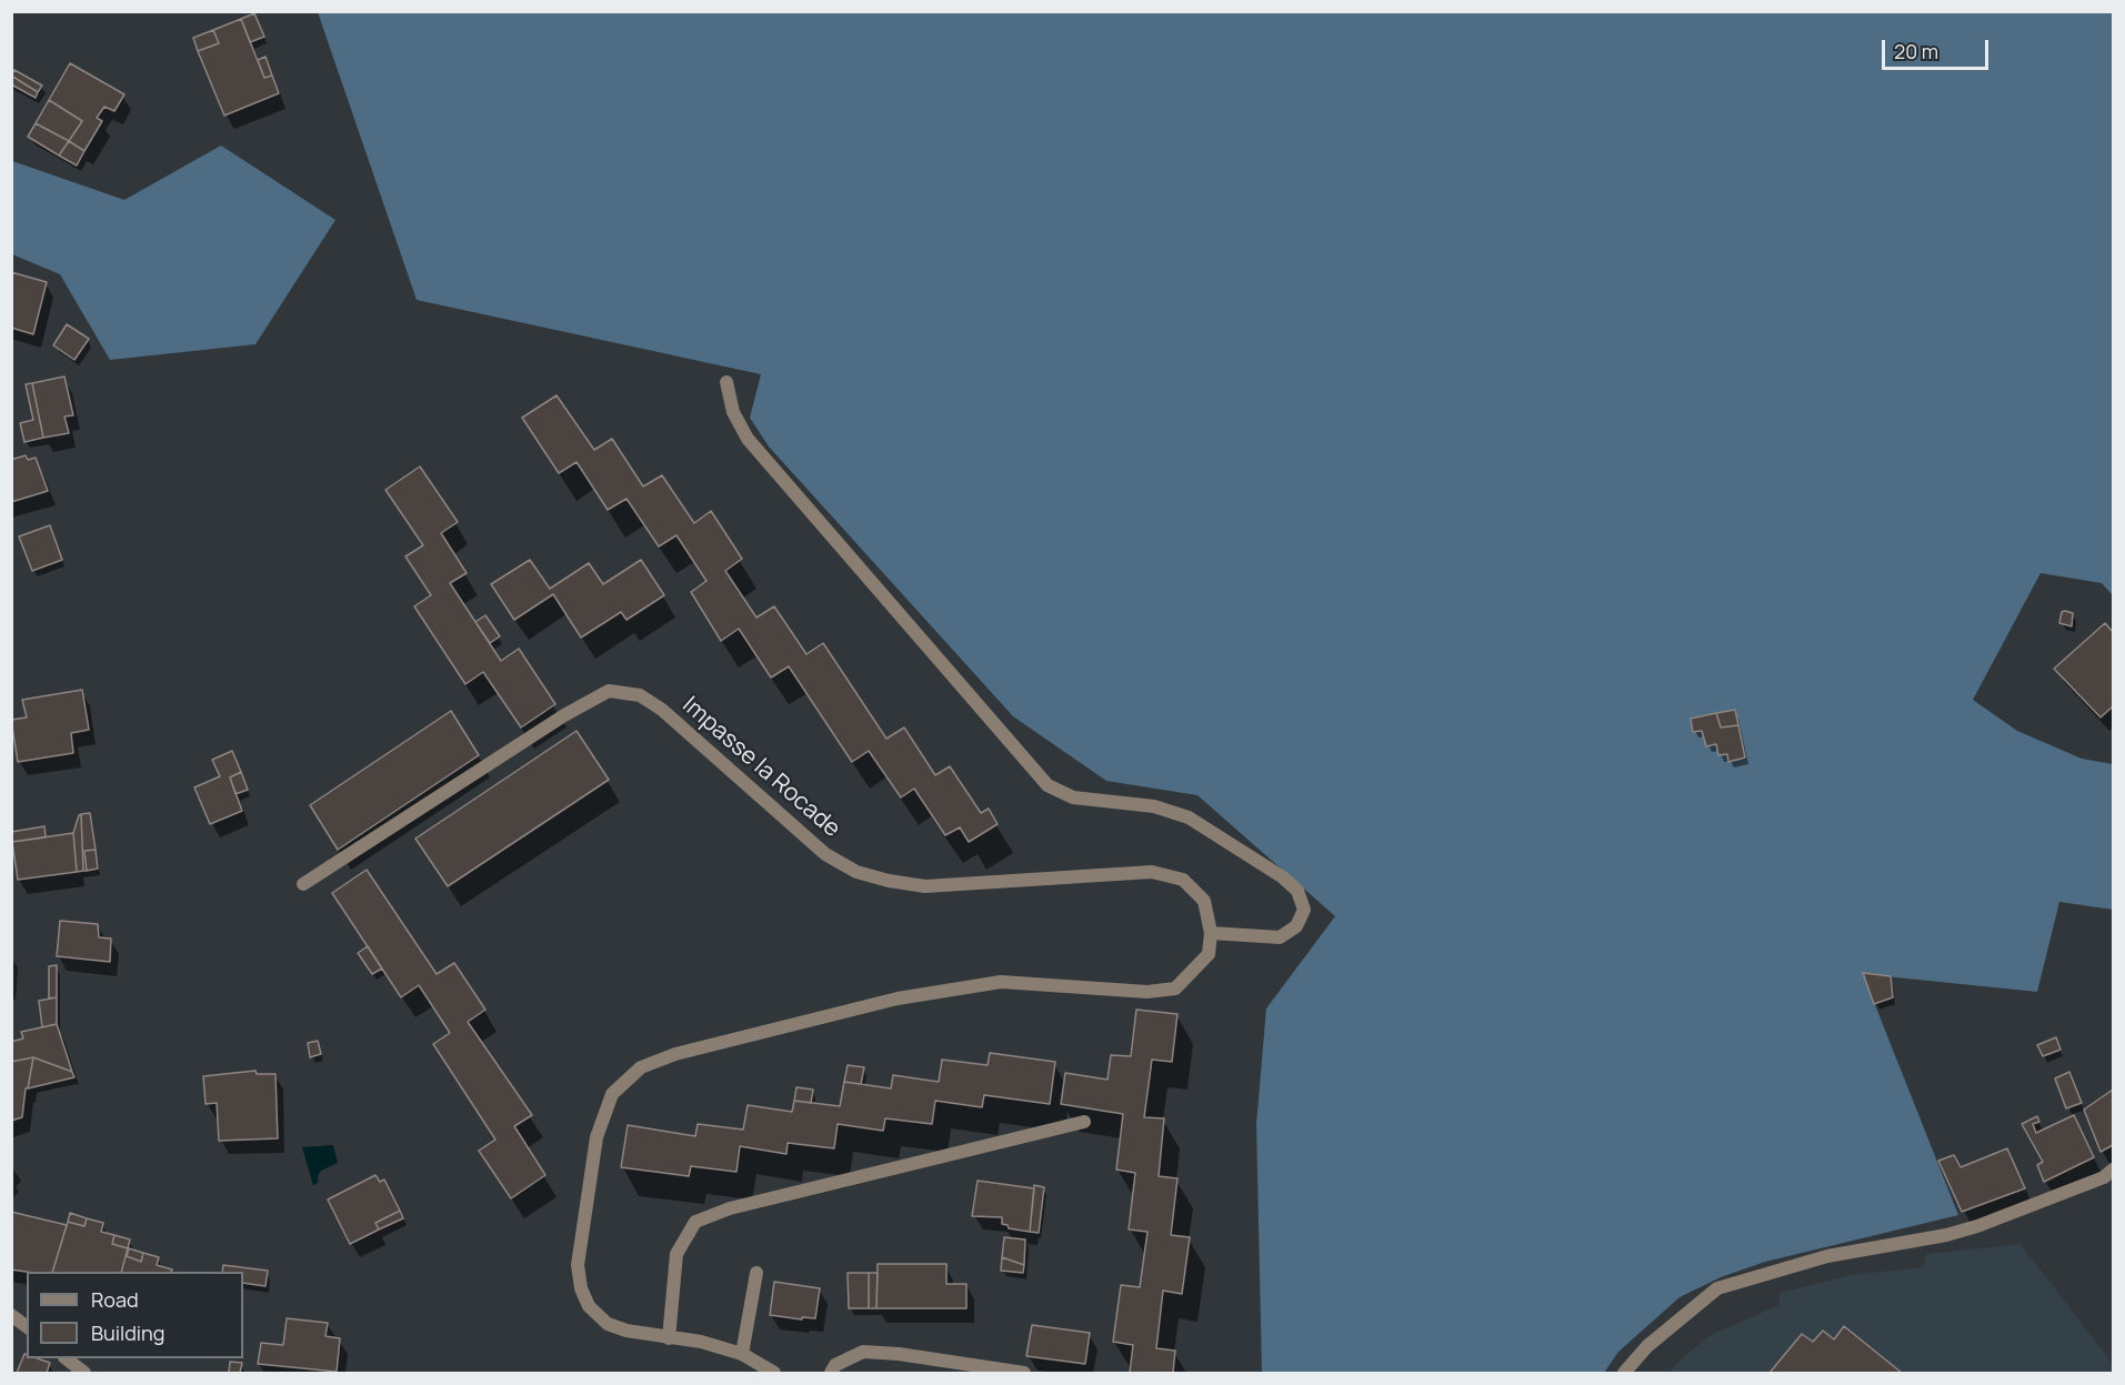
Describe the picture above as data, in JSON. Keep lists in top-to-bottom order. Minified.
{"streets":{"street":["Impasse la Rocade"]},"legend":["Road","Building"],"scale_bar":"20 m"}
